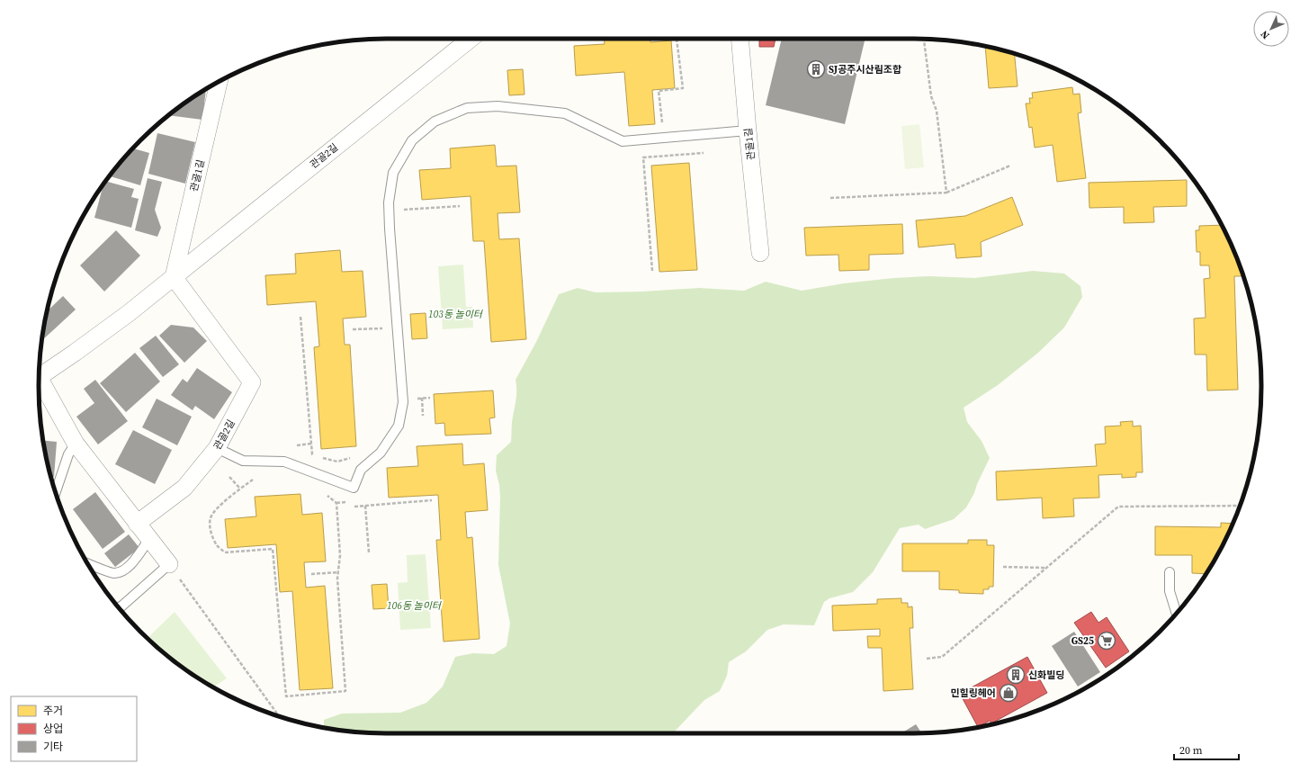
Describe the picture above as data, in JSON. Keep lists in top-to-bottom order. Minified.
{"streets":{"street":["관골1길","관골2길"]},"crossings":[["관골1길","관골2길"]],"parks":["103동 놀이터","106동 놀이터"],"places":{"building":["SJ공주시산림조합","신화빌딩"],"supermarket":["GS25"],"shop":["민힐링헤어"]},"legend":["주거","상업","기타"],"scale_bar":"20 m","north":"bottom left"}
